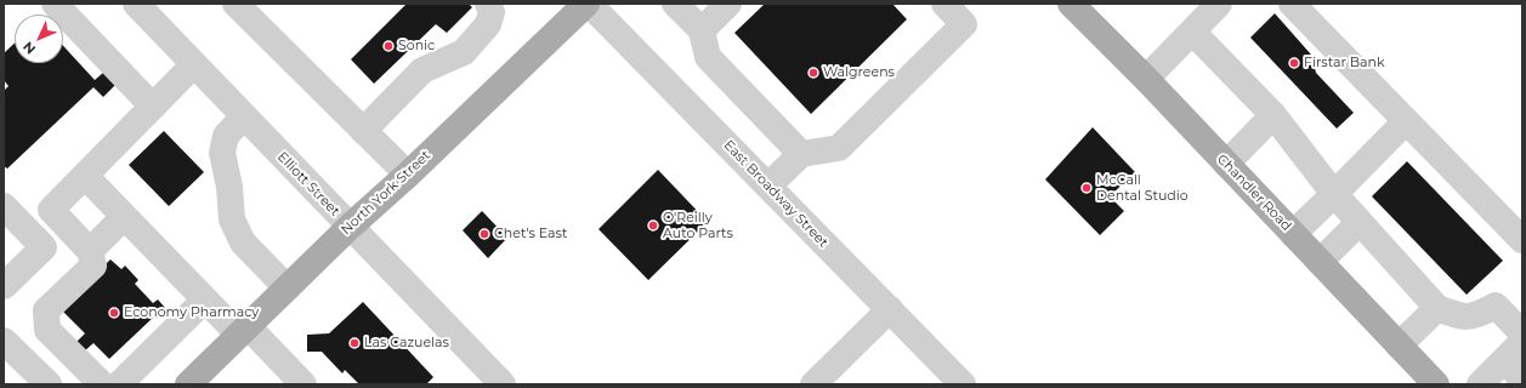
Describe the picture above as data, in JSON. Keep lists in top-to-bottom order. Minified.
{"streets":{"main road":["North York Street","Chandler Road"],"street":["Elliott Street","East Broadway Street"]},"crossings":[["Elliott Street","North York Street"],["North York Street","East Broadway Street"]],"places":["Sonic","Firstar Bank","Walgreens","McCall Dental Studio","O'Reilly Auto Parts","Chet's East","Economy Pharmacy","Las Cazuelas"],"north":"bottom left"}
